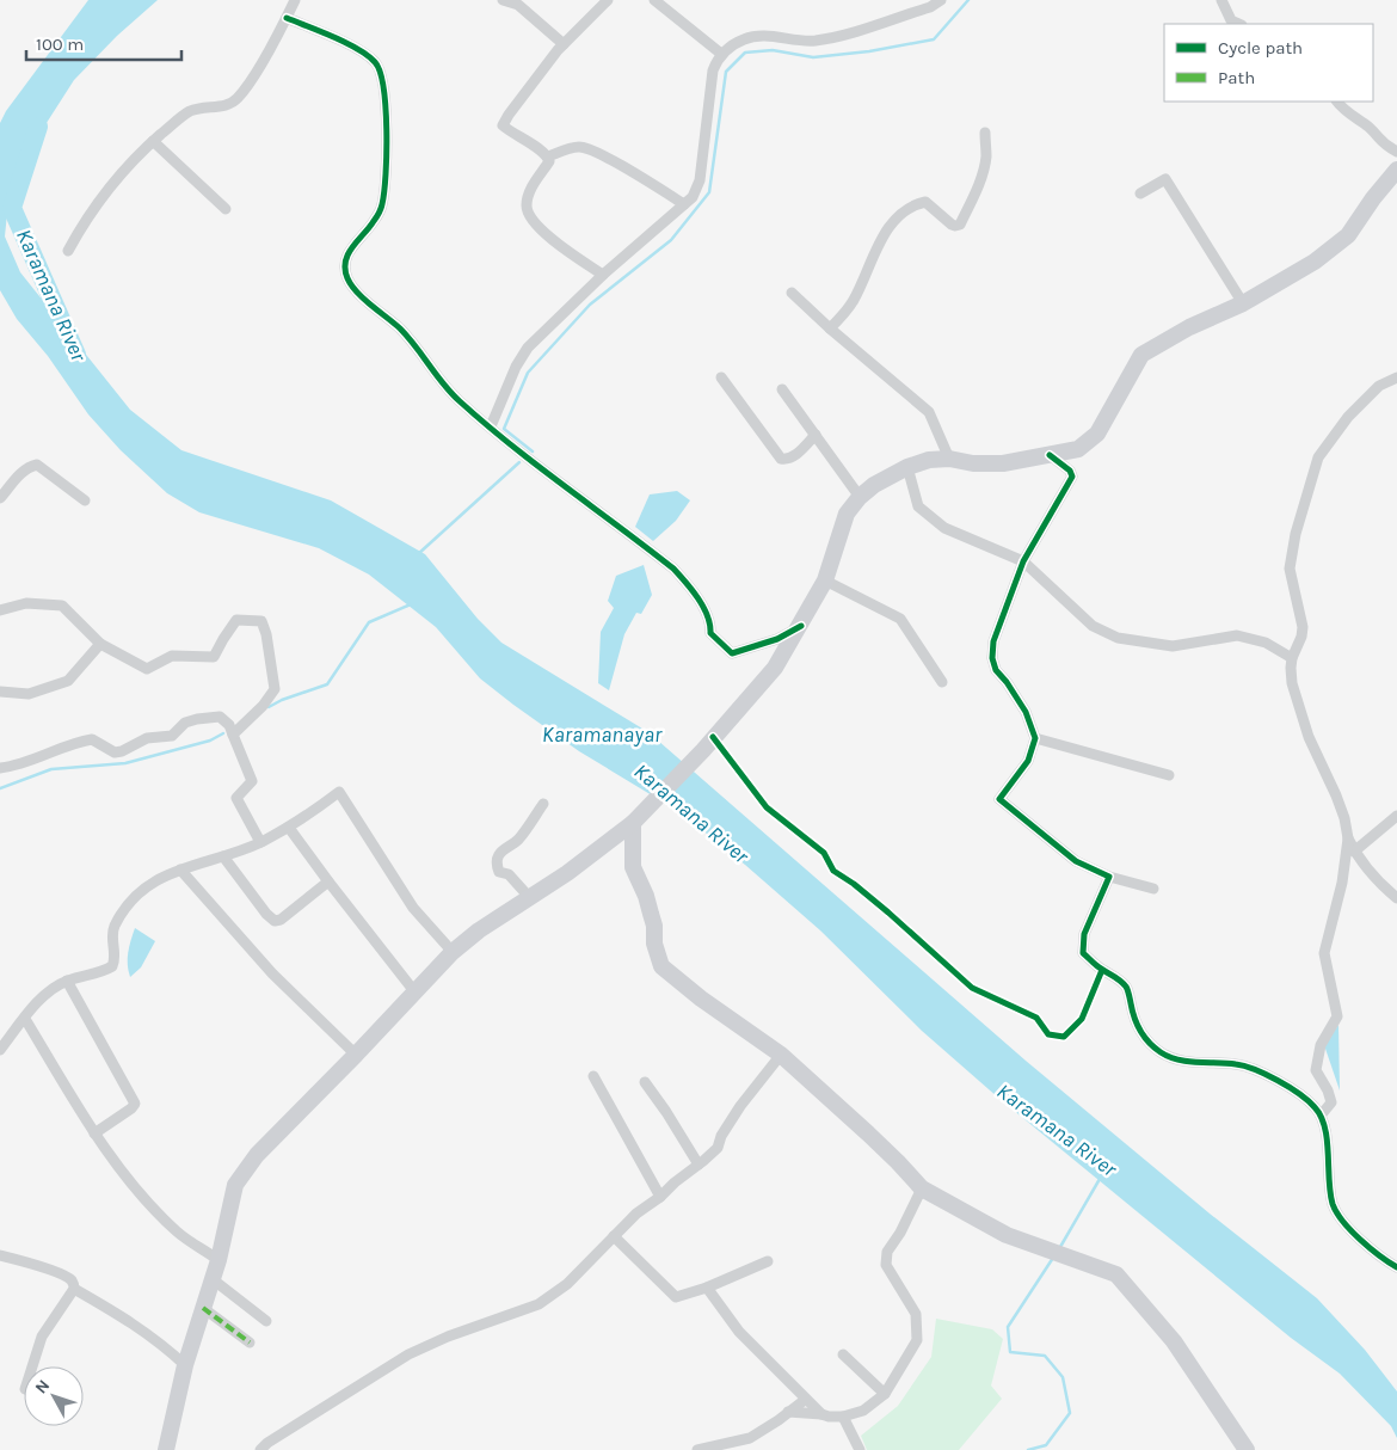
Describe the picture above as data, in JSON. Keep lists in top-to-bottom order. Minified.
{"water":["Karamana River","Karamanayar"],"legend":["Cycle path","Path"],"scale_bar":"100 m","north":"top left"}
